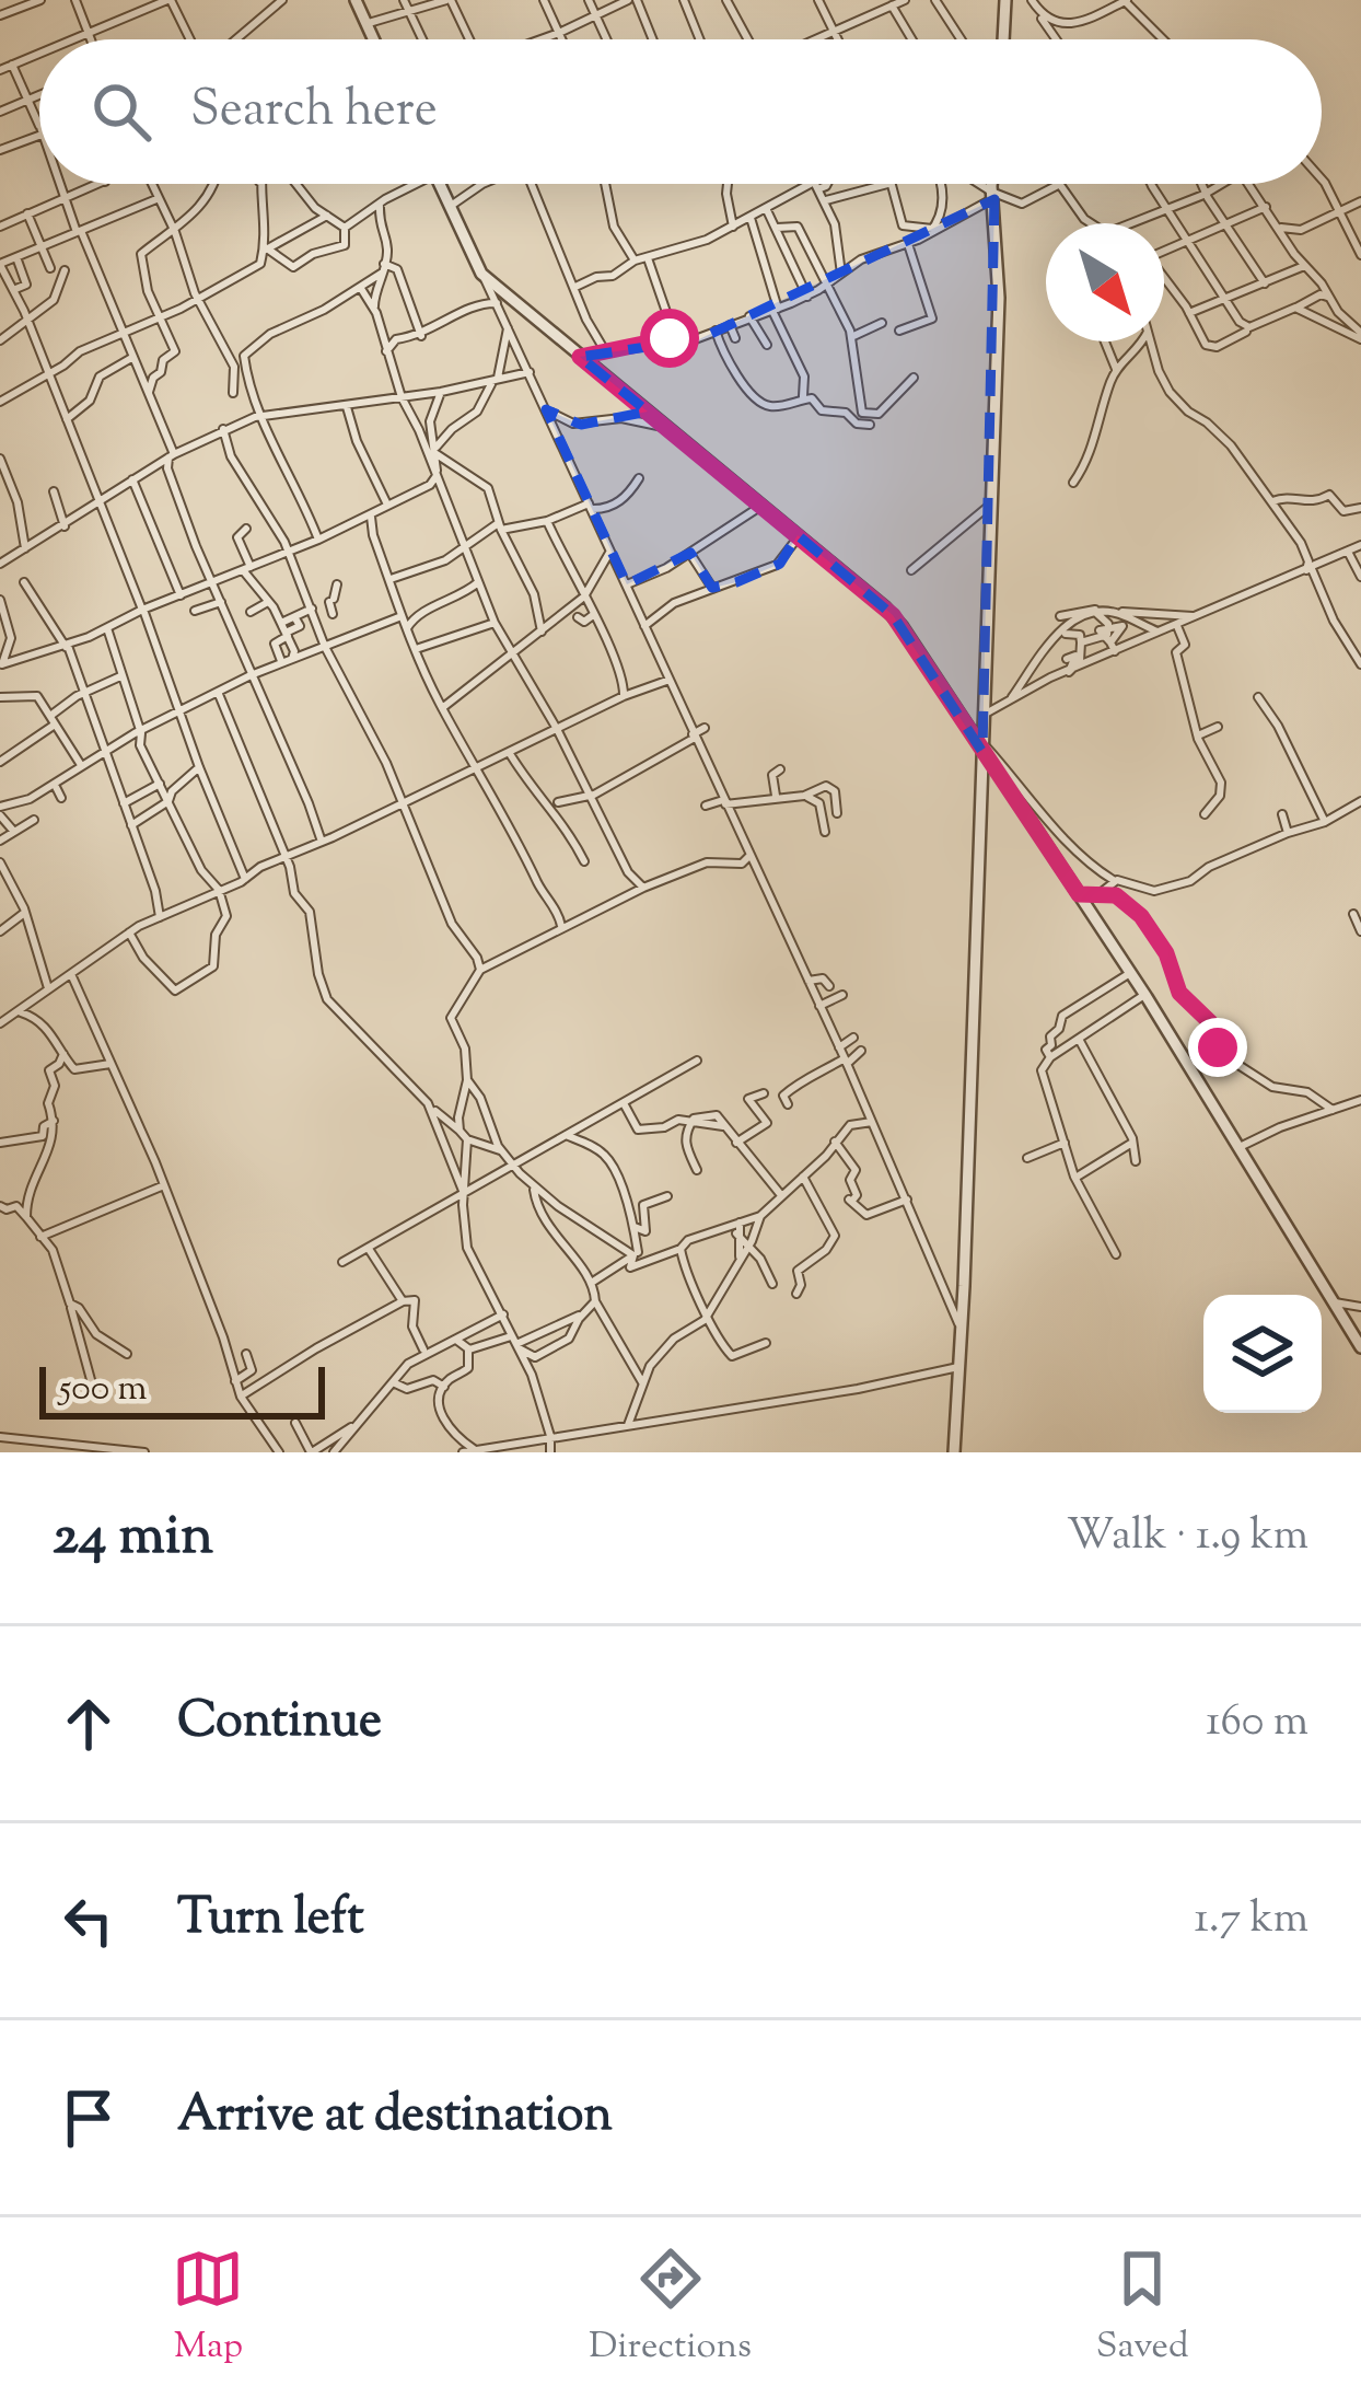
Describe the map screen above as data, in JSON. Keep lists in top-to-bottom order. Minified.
{"scale_bar":"500 m","north":"bottom right","page":{"search":"Search here","scale":"500 m","heading":["24 min","Walk · 1.9 km"],"list":[["Continue","160 m"],["Turn left","1.7 km"],"Arrive at destination"],"nav":["Map","Directions","Saved"]}}
